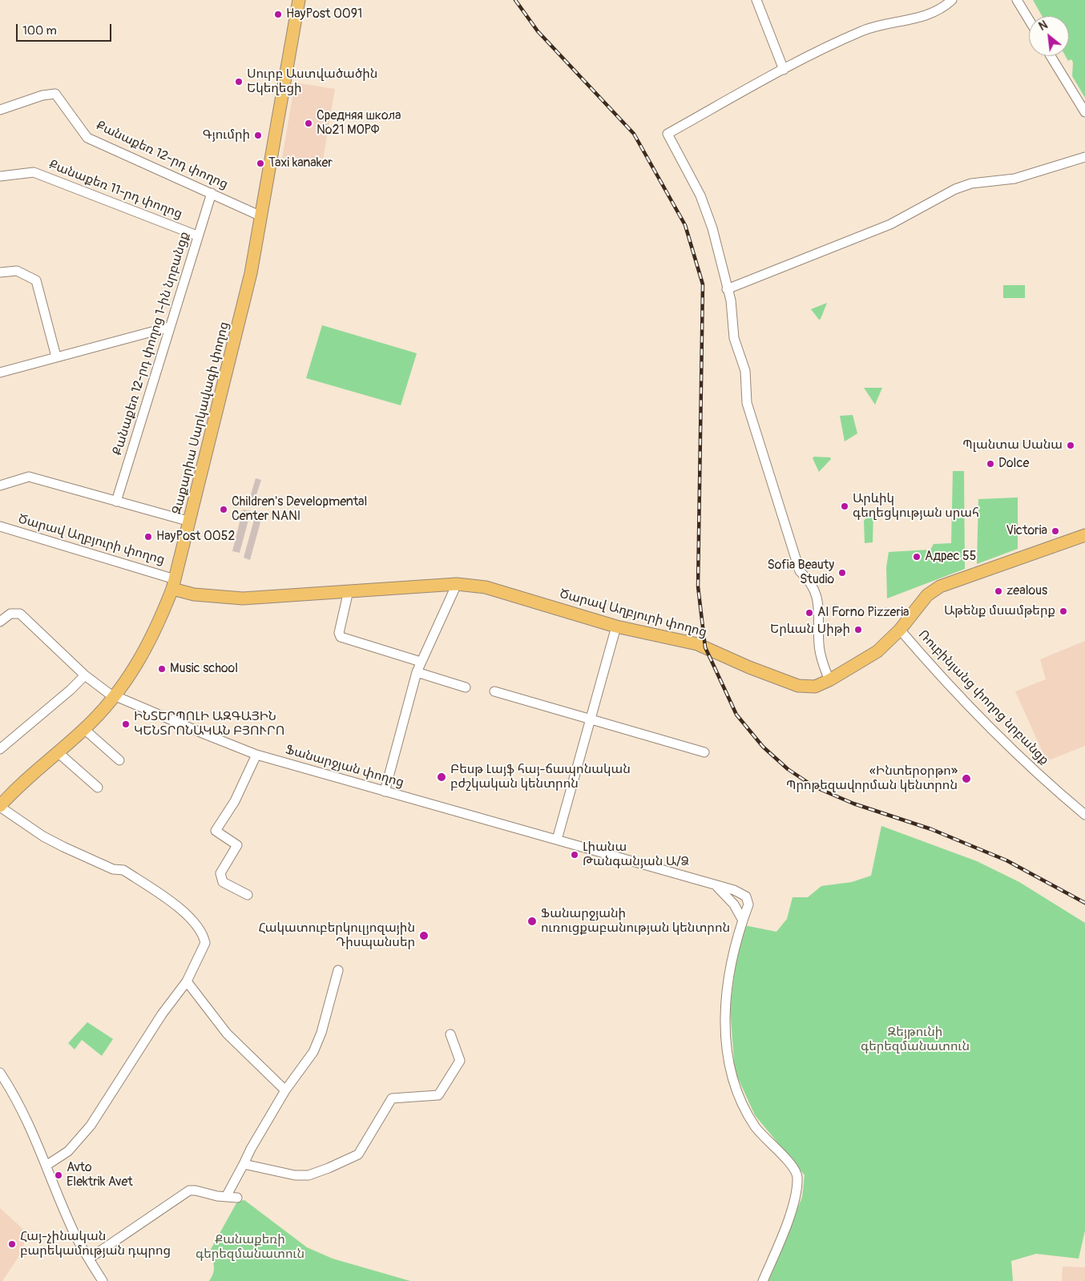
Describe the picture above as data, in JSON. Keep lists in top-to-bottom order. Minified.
{"streets":{"main road":["Զաքարիա Սարկավագի փողոց","Ծարավ Աղբյուրի փողոց"],"street":["Քանաքեռ 12-րդ փողոց","Քանաքեռ 11-րդ փողոց","Քանաքեռ 12-րդ փողոց 1-ին նրբանցք","Ռուբինյանց փողոց նրբանցք","Ֆանարջյան փողոց"]},"crossings":[["Քանաքեռ 12-րդ փողոց","Քանաքեռ 12-րդ փողոց 1-ին նրբանցք"],["Քանաքեռ 12-րդ փողոց","Զաքարիա Սարկավագի փողոց"],["Քանաքեռ 11-րդ փողոց","Քանաքեռ 12-րդ փողոց 1-ին նրբանցք"],["Զաքարիա Սարկավագի փողոց","Ծարավ Աղբյուրի փողոց"],["Զաքարիա Սարկավագի փողոց","Ֆանարջյան փողոց"],["Ծարավ Աղբյուրի փողոց","Ռուբինյանց փողոց նրբանցք"]],"parks":["Զեյթունի գերեզմանատուն","Քանաքեռի գերեզմանատուն"],"places":["HayPost 0091","Սուրբ Աստվածածին Եկեղեցի","Средняя школа №21 МОРФ","Գյումրի","Taxi kanaker","Պլանտա Սանա","Dolce","Արևիկ գեղեցկության սրահ","Children's Developmental Center NANI","Victoria","HayPost 0052","Адрес 55","Sofia Beauty Studio","zealous","Աթենք մսամթերք","Al Forno Pizzeria","Երևան Սիթի","Music school","ԻՆՏԵՐՊՈԼԻ ԱԶԳԱՅԻՆ ԿԵՆՏՐՈՆԱԿԱՆ ԲՅՈՒՐՈ","Բեսթ Լայֆ հայ-ճապոնական բժշկական կենտրոն","«Ինտերօրթո» Պրոթեզավորման կենտրոն","Լիանա Թանգանյան Ա/Ձ","Ֆանարջյանի ուռուցքաբանության կենտրոն","Հակատուբերկուլյոզային Դիսպանսեր","Avto Elektrik Avet","Հայ-չինական բարեկամության դպրոց"],"scale_bar":"100 m","north":"top left"}
